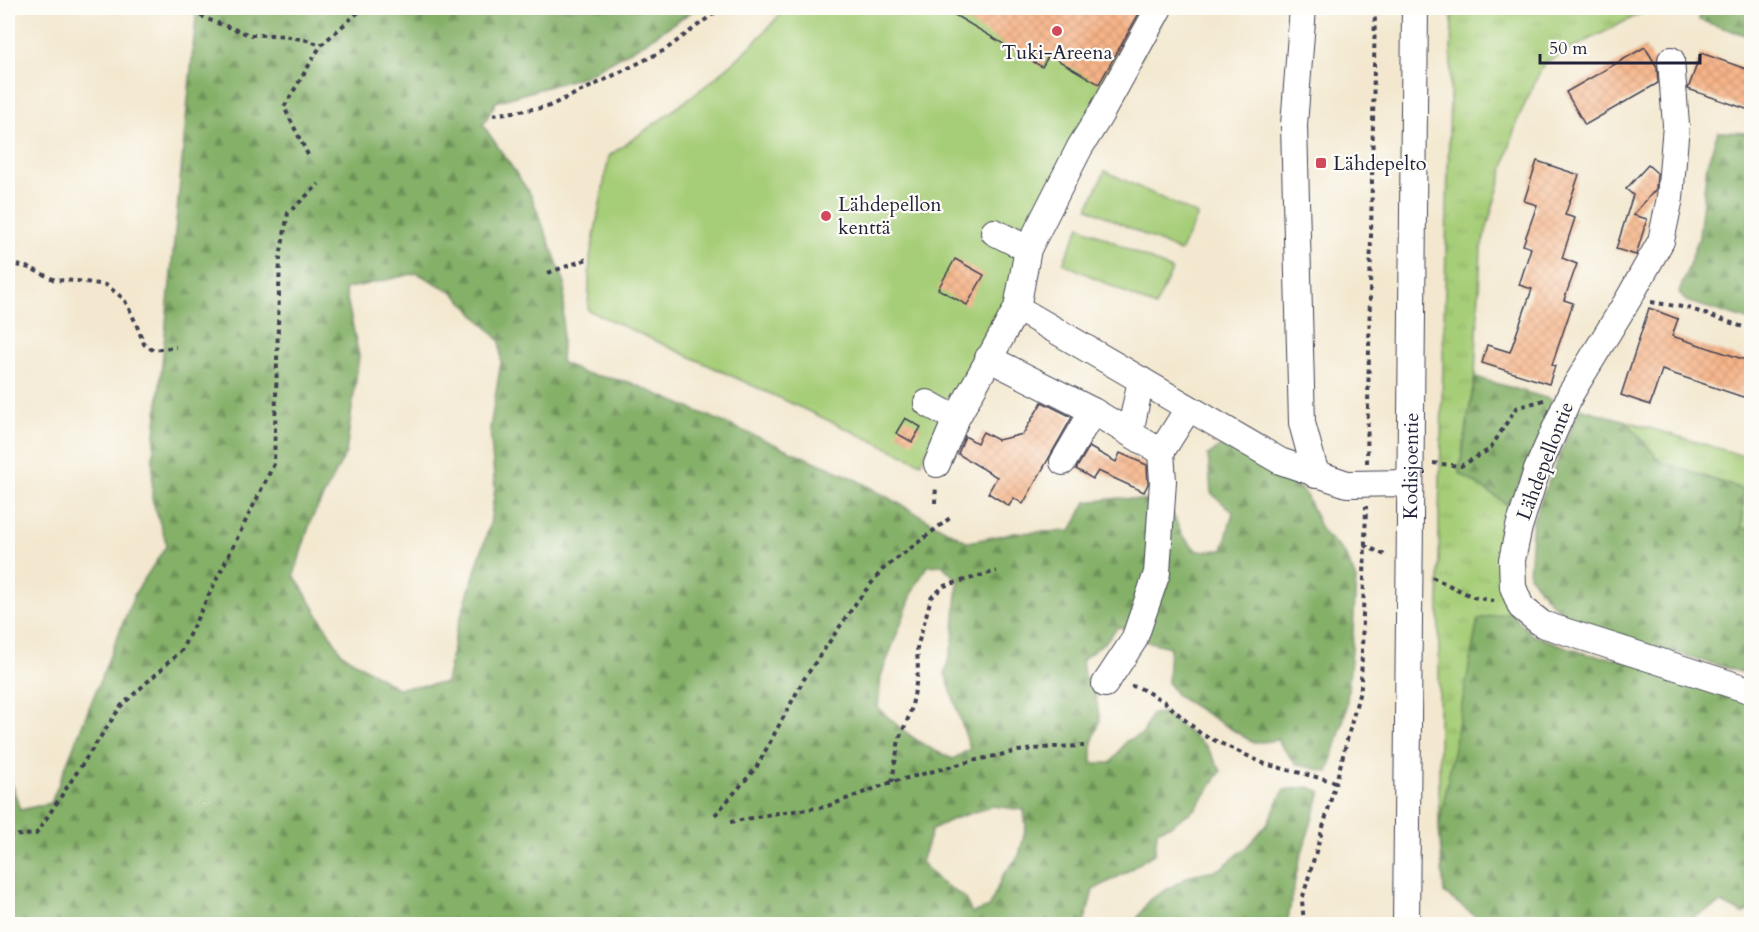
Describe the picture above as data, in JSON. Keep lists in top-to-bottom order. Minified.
{"streets":{"street":["Lähdepellontie","Kodisjoentie"]},"places":{"other":["Tuki-Areena","Lähdepellon kenttä"],"transit":["Lähdepelto"]},"scale_bar":"50 m"}
